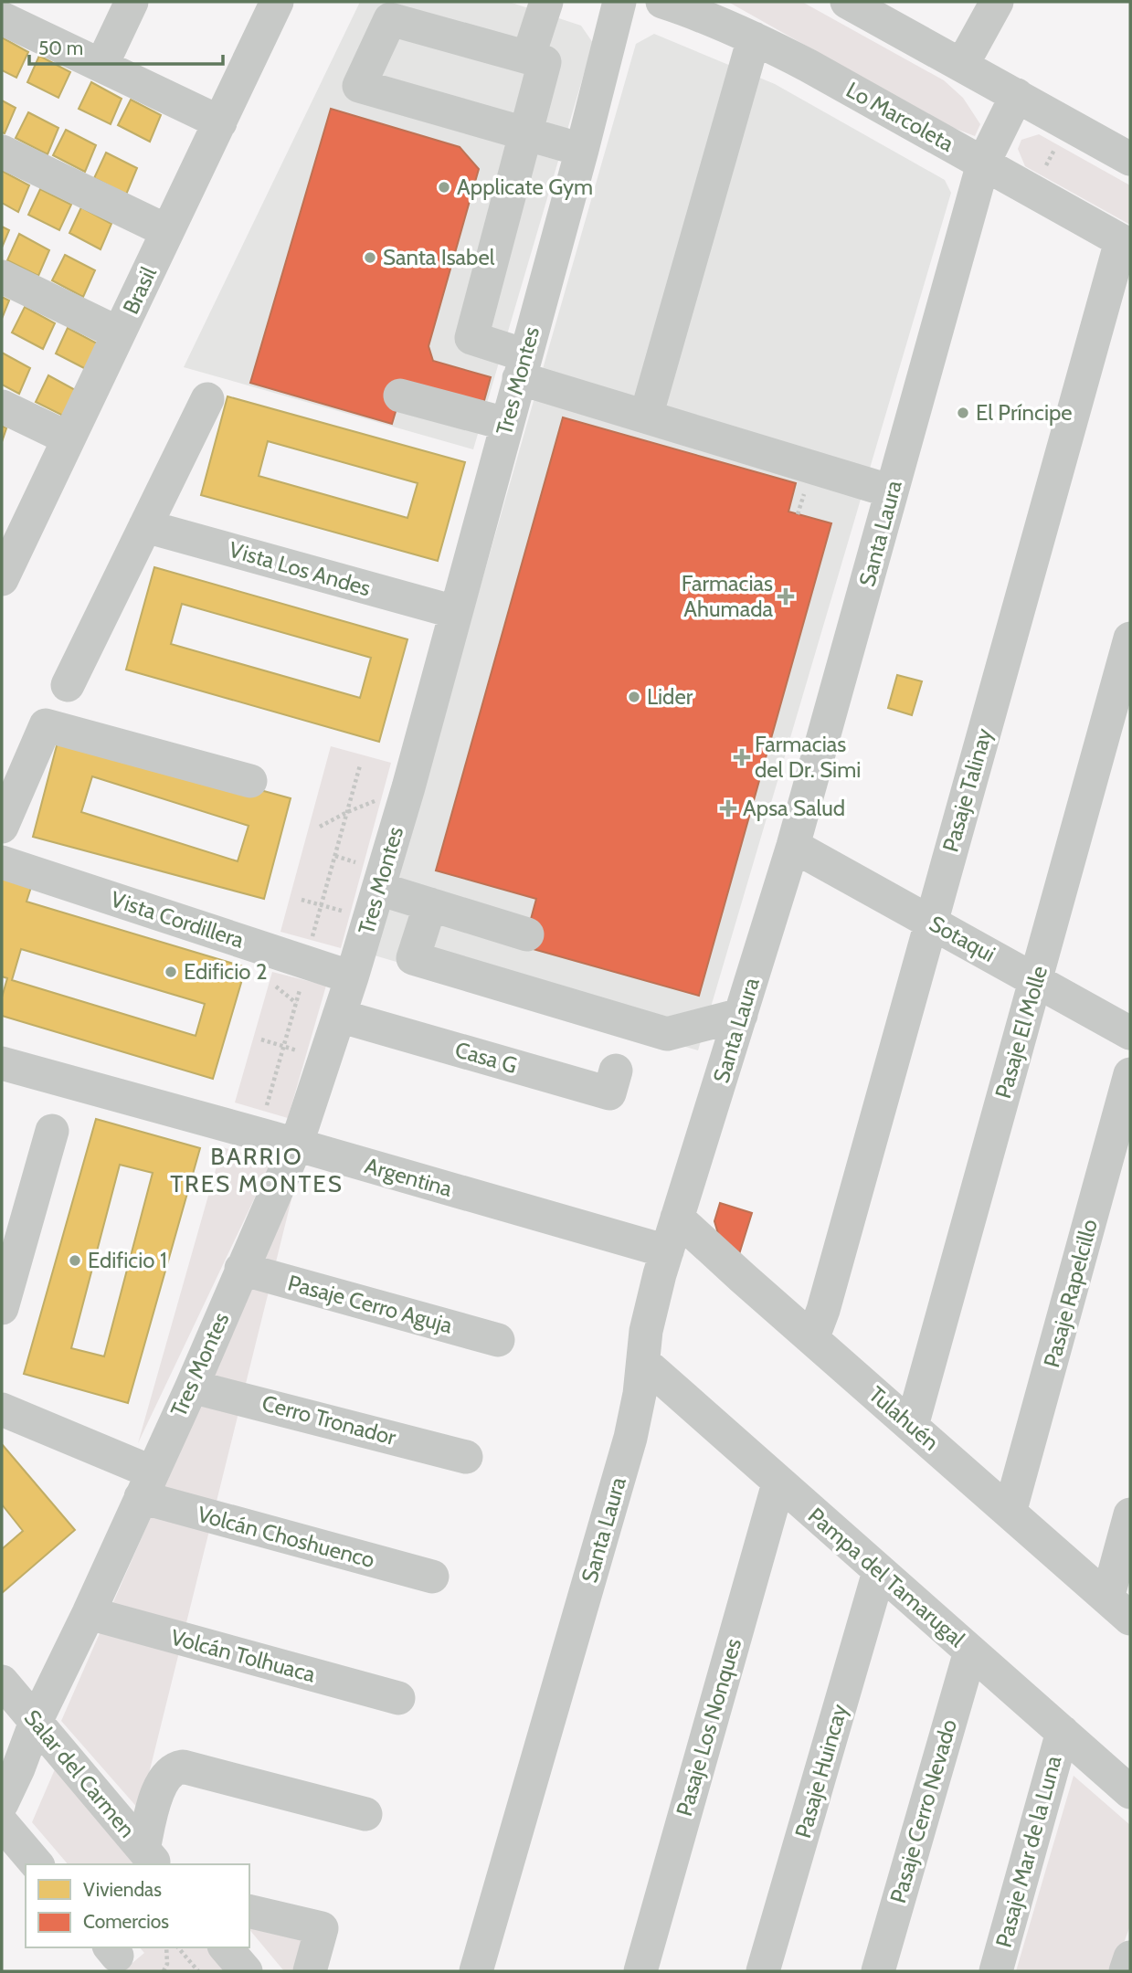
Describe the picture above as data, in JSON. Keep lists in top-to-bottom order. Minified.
{"streets":{"street":["Lo Marcoleta","Brasil","Tres Montes","Santa Laura","Vista Los Andes","Pasaje Talinay","Vista Cordillera","Sotaqui","Pasaje El Molle","Casa G","Argentina","Pasaje Rapelcillo","Pasaje Cerro Aguja","Tulahuén","Cerro Tronador","Volcán Choshuenco","Pampa del Tamarugal","Volcán Tolhuaca","Pasaje Los Nonques","Pasaje Huincay","Salar del Carmen","Pasaje Cerro Nevado","Pasaje Mar de la Luna"]},"crossings":[["Lo Marcoleta","Santa Laura"],["Lo Marcoleta","Pasaje Talinay"],["Tres Montes","Vista Los Andes"],["Tres Montes","Vista Cordillera"],["Tres Montes","Casa G"],["Tres Montes","Argentina"],["Tres Montes","Pasaje Cerro Aguja"],["Tres Montes","Cerro Tronador"],["Tres Montes","Volcán Choshuenco"],["Tres Montes","Volcán Tolhuaca"],["Tres Montes","Salar del Carmen"],["Santa Laura","Sotaqui"],["Santa Laura","Argentina"],["Santa Laura","Tulahuén"],["Santa Laura","Pampa del Tamarugal"],["Pasaje Talinay","Sotaqui"],["Pasaje Talinay","Tulahuén"],["Sotaqui","Pasaje El Molle"],["Pasaje El Molle","Tulahuén"],["Pasaje Rapelcillo","Tulahuén"],["Pampa del Tamarugal","Pasaje Los Nonques"],["Pampa del Tamarugal","Pasaje Huincay"],["Pampa del Tamarugal","Pasaje Cerro Nevado"],["Pampa del Tamarugal","Pasaje Mar de la Luna"]],"districts":["BARRIO TRES MONTES"],"places":{"other":["Applicate Gym","Santa Isabel","El Príncipe","Lider","Edificio 2","Edificio 1"],"health":["Farmacias Ahumada","Farmacias del Dr. Simi","Apsa Salud"]},"legend":["Viviendas","Comercios"],"scale_bar":"50 m"}
